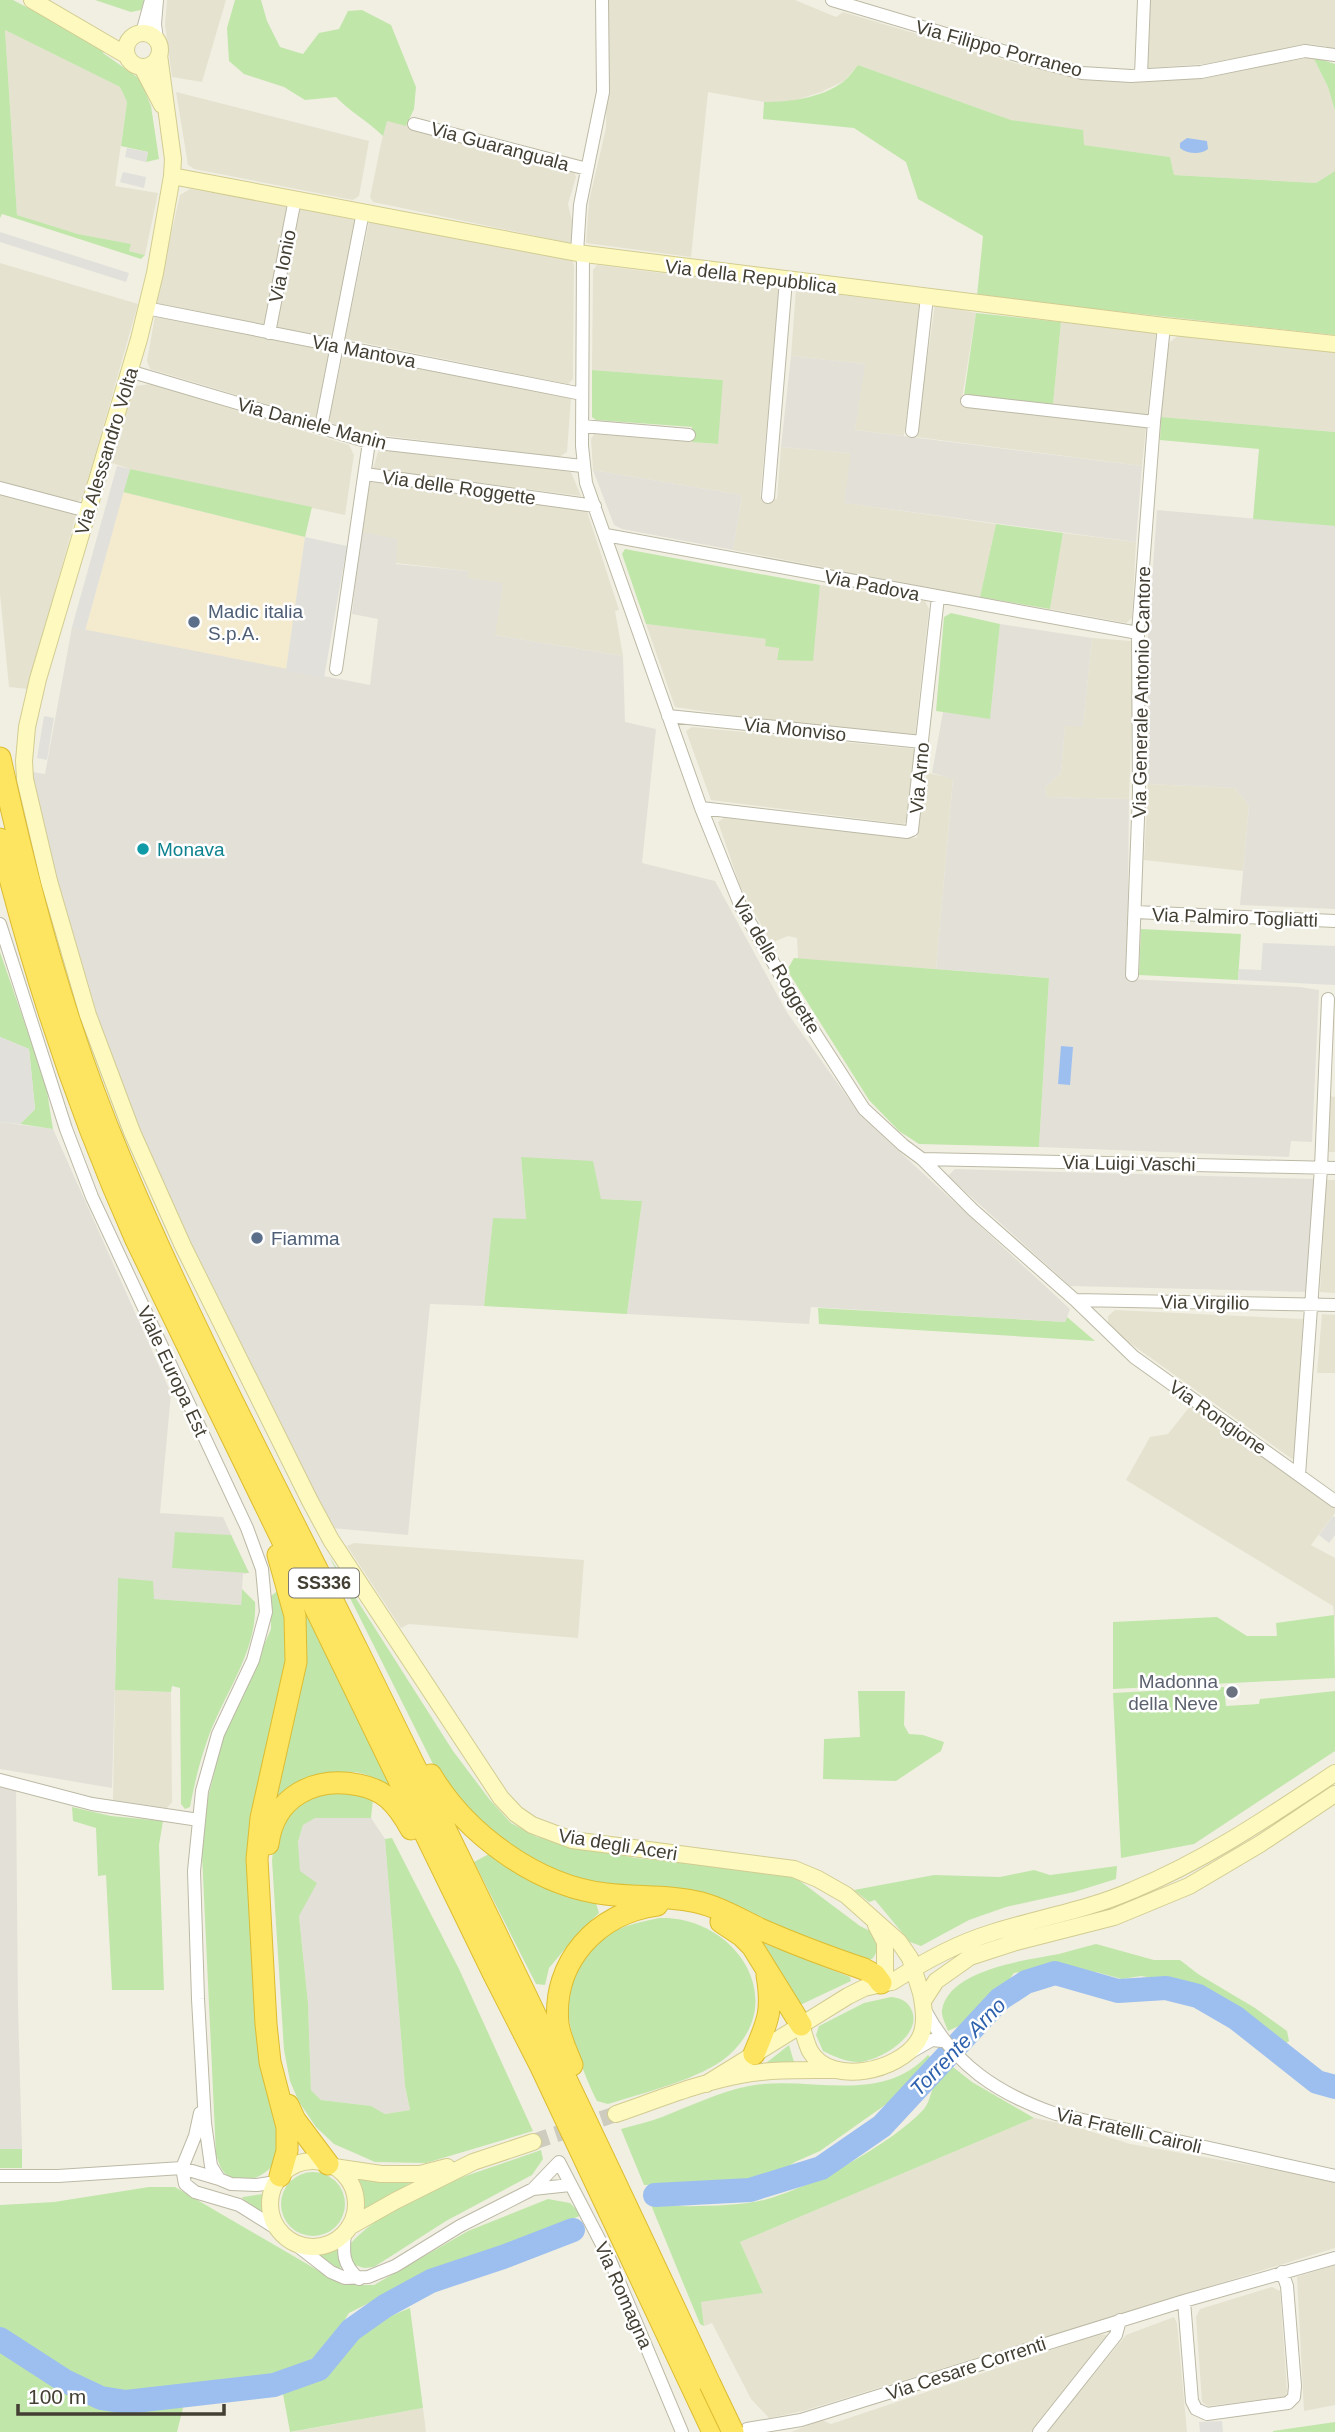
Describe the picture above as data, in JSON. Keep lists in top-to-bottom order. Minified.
{"streets":{"highway":["SS336"],"street":["Via Filippo Porraneo","Via Guaranguala","Via Ionio","Via della Repubblica","Via Mantova","Via Daniele Manin","Via Alessandro Volta","Via delle Roggette","Via Padova","Via Generale Antonio Cantore","Via Monviso","Via Arno","Via Palmiro Togliatti","Via Luigi Vaschi","Via Virgilio","Viale Europa Est","Via Rongione","Via degli Aceri","Via Fratelli Cairoli","Via Romagna","Via Cesare Correnti"]},"crossings":[["Via Guaranguala","Via della Repubblica"],["Via Guaranguala","Via delle Roggette"],["Via Ionio","Via della Repubblica"],["Via Ionio","Via Mantova"],["Via della Repubblica","Via Alessandro Volta"],["Via della Repubblica","Via delle Roggette"],["Via della Repubblica","Via Generale Antonio Cantore"],["Via Mantova","Via Alessandro Volta"],["Via Mantova","Via delle Roggette"],["Via Daniele Manin","Via Alessandro Volta"],["Via Daniele Manin","Via delle Roggette"],["Via Alessandro Volta","Via degli Aceri"],["Via delle Roggette","Via Padova"],["Via delle Roggette","Via Monviso"],["Via delle Roggette","Via Arno"],["Via delle Roggette","Via Luigi Vaschi"],["Via delle Roggette","Via Virgilio"],["Via delle Roggette","Via Rongione"],["Via Padova","Via Generale Antonio Cantore"],["Via Padova","Via Arno"],["Via Generale Antonio Cantore","Via Palmiro Togliatti"],["Via Monviso","Via Arno"],["SS336","Via Cesare Correnti"]],"water":["Torrente Arno"],"places":["Madic italia S.p.A.","Monava","Fiamma","Madonna della Neve"],"scale_bar":"100 m"}
